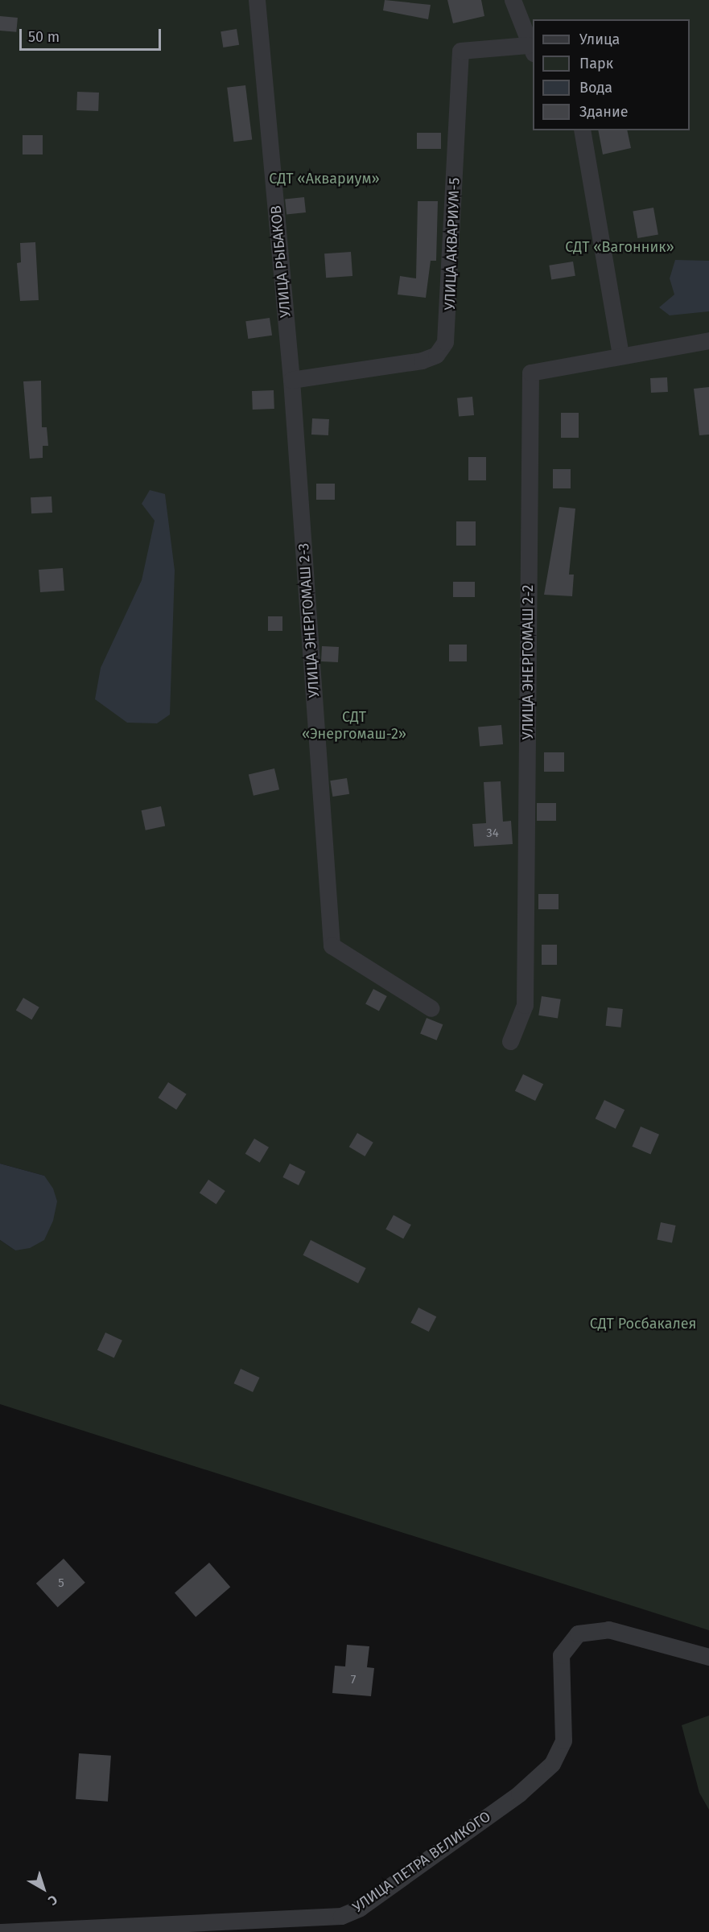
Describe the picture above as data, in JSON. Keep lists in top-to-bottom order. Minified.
{"streets":{"street":["УЛИЦА АКВАРИУМ-5","УЛИЦА РЫБАКОВ","УЛИЦА ЭНЕРГОМАШ 2-3","УЛИЦА ЭНЕРГОМАШ 2-2","УЛИЦА ПЕТРА ВЕЛИКОГО"]},"crossings":[["УЛИЦА АКВАРИУМ-5","УЛИЦА РЫБАКОВ"],["УЛИЦА АКВАРИУМ-5","УЛИЦА ЭНЕРГОМАШ 2-3"],["УЛИЦА РЫБАКОВ","УЛИЦА ЭНЕРГОМАШ 2-3"]],"parks":["СДТ «Аквариум»","СДТ «Вагонник»","СДТ «Энергомаш-2»","СДТ Росбакалея"],"house_numbers":["34","5","7"],"legend":["Улица","Парк","Вода","Здание"],"scale_bar":"50 m","north":"bottom right"}
